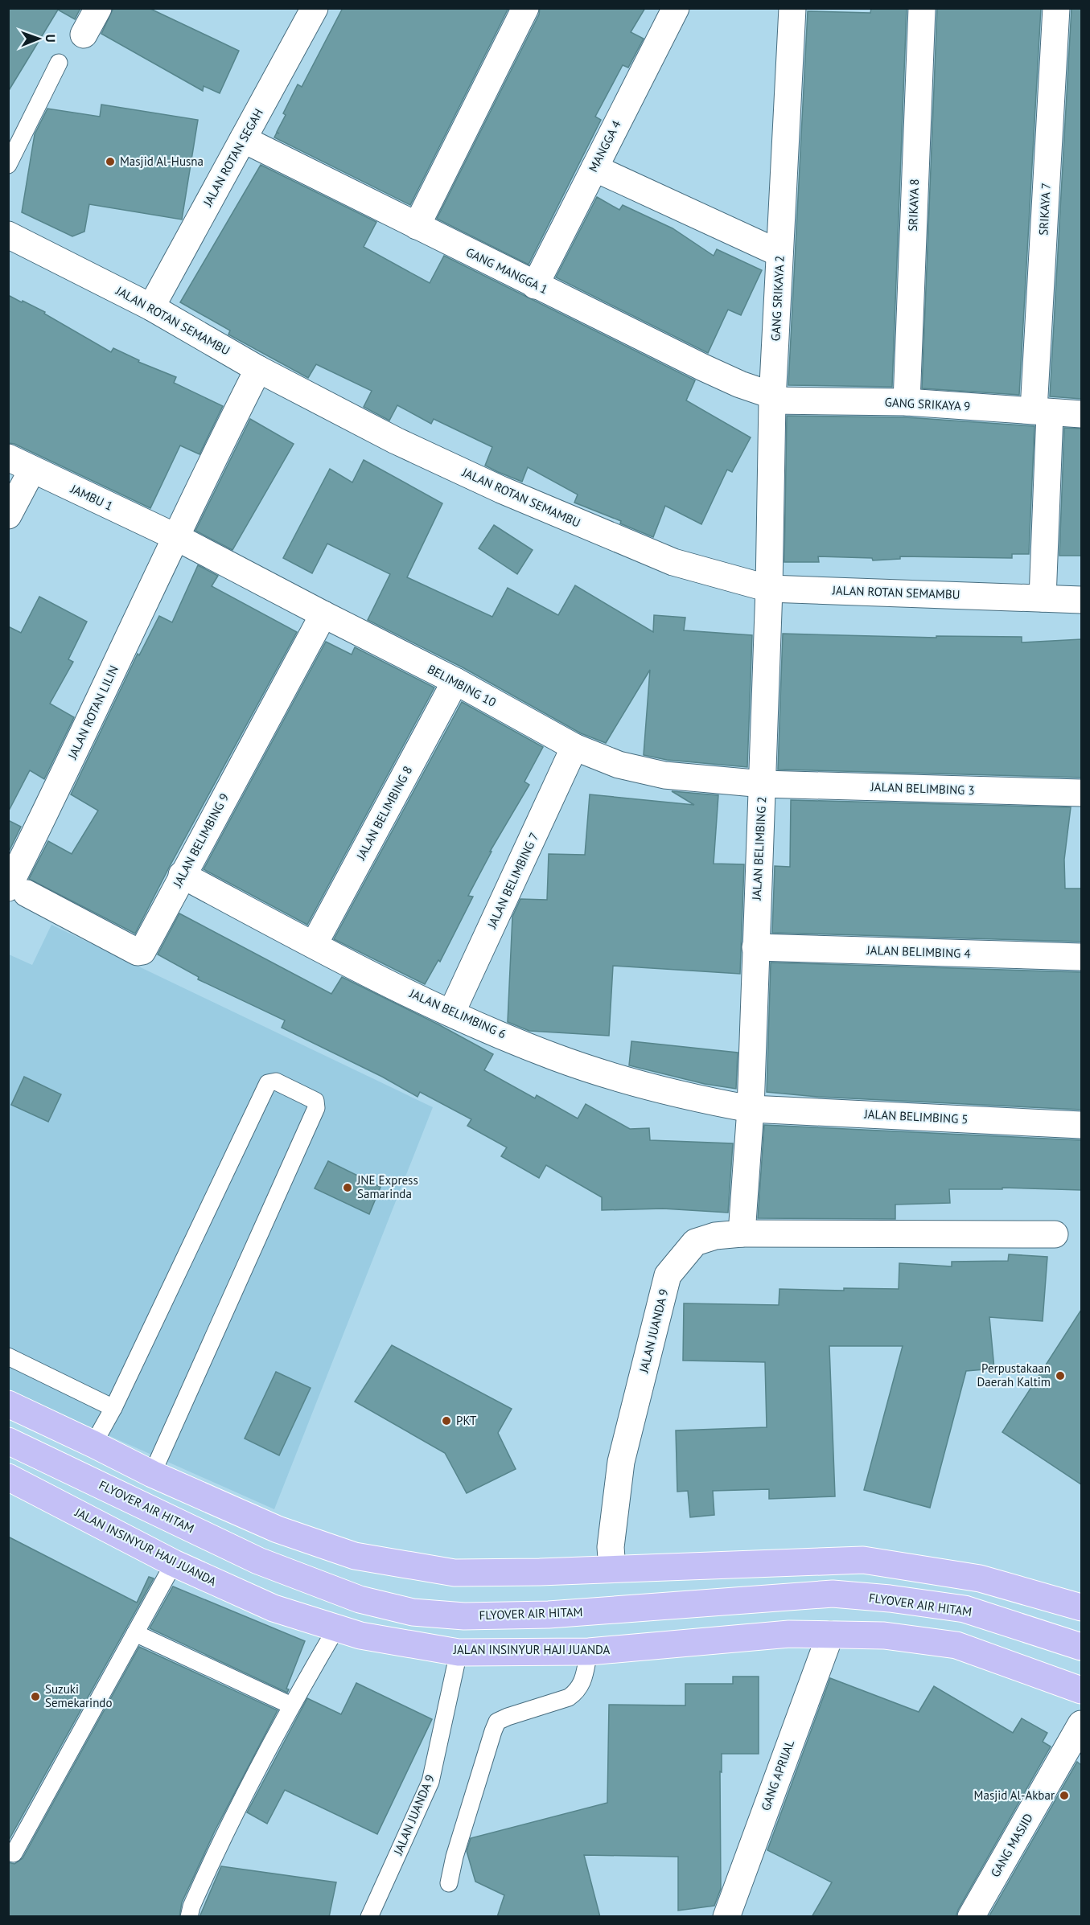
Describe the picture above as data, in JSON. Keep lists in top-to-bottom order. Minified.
{"streets":{"highway":["FLYOVER AIR HITAM","JALAN INSINYUR HAJI JUANDA"],"street":["MANGGA 4","JALAN ROTAN SEGAH","SRIKAYA 8","SRIKAYA 7","GANG MANGGA 1","GANG SRIKAYA 2","JALAN ROTAN SEMAMBU","GANG SRIKAYA 9","JAMBU 1","BELIMBING 10","JALAN ROTAN LILIN","JALAN BELIMBING 3","JALAN BELIMBING 8","JALAN BELIMBING 9","JALAN BELIMBING 2","JALAN BELIMBING 7","JALAN BELIMBING 4","JALAN BELIMBING 6","JALAN BELIMBING 5","JALAN JUANDA 9","GANG APRIJAL","GANG MASJID"]},"crossings":[["MANGGA 4","GANG MANGGA 1"],["JALAN ROTAN SEGAH","GANG MANGGA 1"],["JALAN ROTAN SEGAH","JALAN ROTAN SEMAMBU"],["SRIKAYA 8","GANG SRIKAYA 9"],["SRIKAYA 7","JALAN ROTAN SEMAMBU"],["SRIKAYA 7","GANG SRIKAYA 9"],["GANG MANGGA 1","GANG SRIKAYA 2"],["GANG MANGGA 1","GANG SRIKAYA 9"],["GANG SRIKAYA 2","JALAN ROTAN SEMAMBU"],["GANG SRIKAYA 2","GANG SRIKAYA 9"],["GANG SRIKAYA 2","JALAN BELIMBING 2"],["JALAN ROTAN SEMAMBU","JALAN ROTAN LILIN"],["JALAN ROTAN SEMAMBU","JALAN BELIMBING 2"],["JAMBU 1","BELIMBING 10"],["JAMBU 1","JALAN ROTAN LILIN"],["BELIMBING 10","JALAN ROTAN LILIN"],["BELIMBING 10","JALAN BELIMBING 3"],["BELIMBING 10","JALAN BELIMBING 8"],["BELIMBING 10","JALAN BELIMBING 9"],["BELIMBING 10","JALAN BELIMBING 2"],["BELIMBING 10","JALAN BELIMBING 7"],["JALAN ROTAN LILIN","JALAN BELIMBING 9"],["JALAN BELIMBING 3","JALAN BELIMBING 2"],["JALAN BELIMBING 8","JALAN BELIMBING 6"],["JALAN BELIMBING 9","JALAN BELIMBING 6"],["JALAN BELIMBING 2","JALAN BELIMBING 4"],["JALAN BELIMBING 2","JALAN BELIMBING 6"],["JALAN BELIMBING 2","JALAN BELIMBING 5"],["JALAN BELIMBING 7","JALAN BELIMBING 6"],["JALAN BELIMBING 6","JALAN BELIMBING 5"],["JALAN JUANDA 9","JALAN INSINYUR HAJI JUANDA"],["JALAN INSINYUR HAJI JUANDA","GANG APRIJAL"]],"places":["Masjid Al-Husna","JNE Express Samarinda","Perpustakaan Daerah Kaltim","PKT","Suzuki Semekarindo","Masjid Al-Akbar"],"north":"right"}
